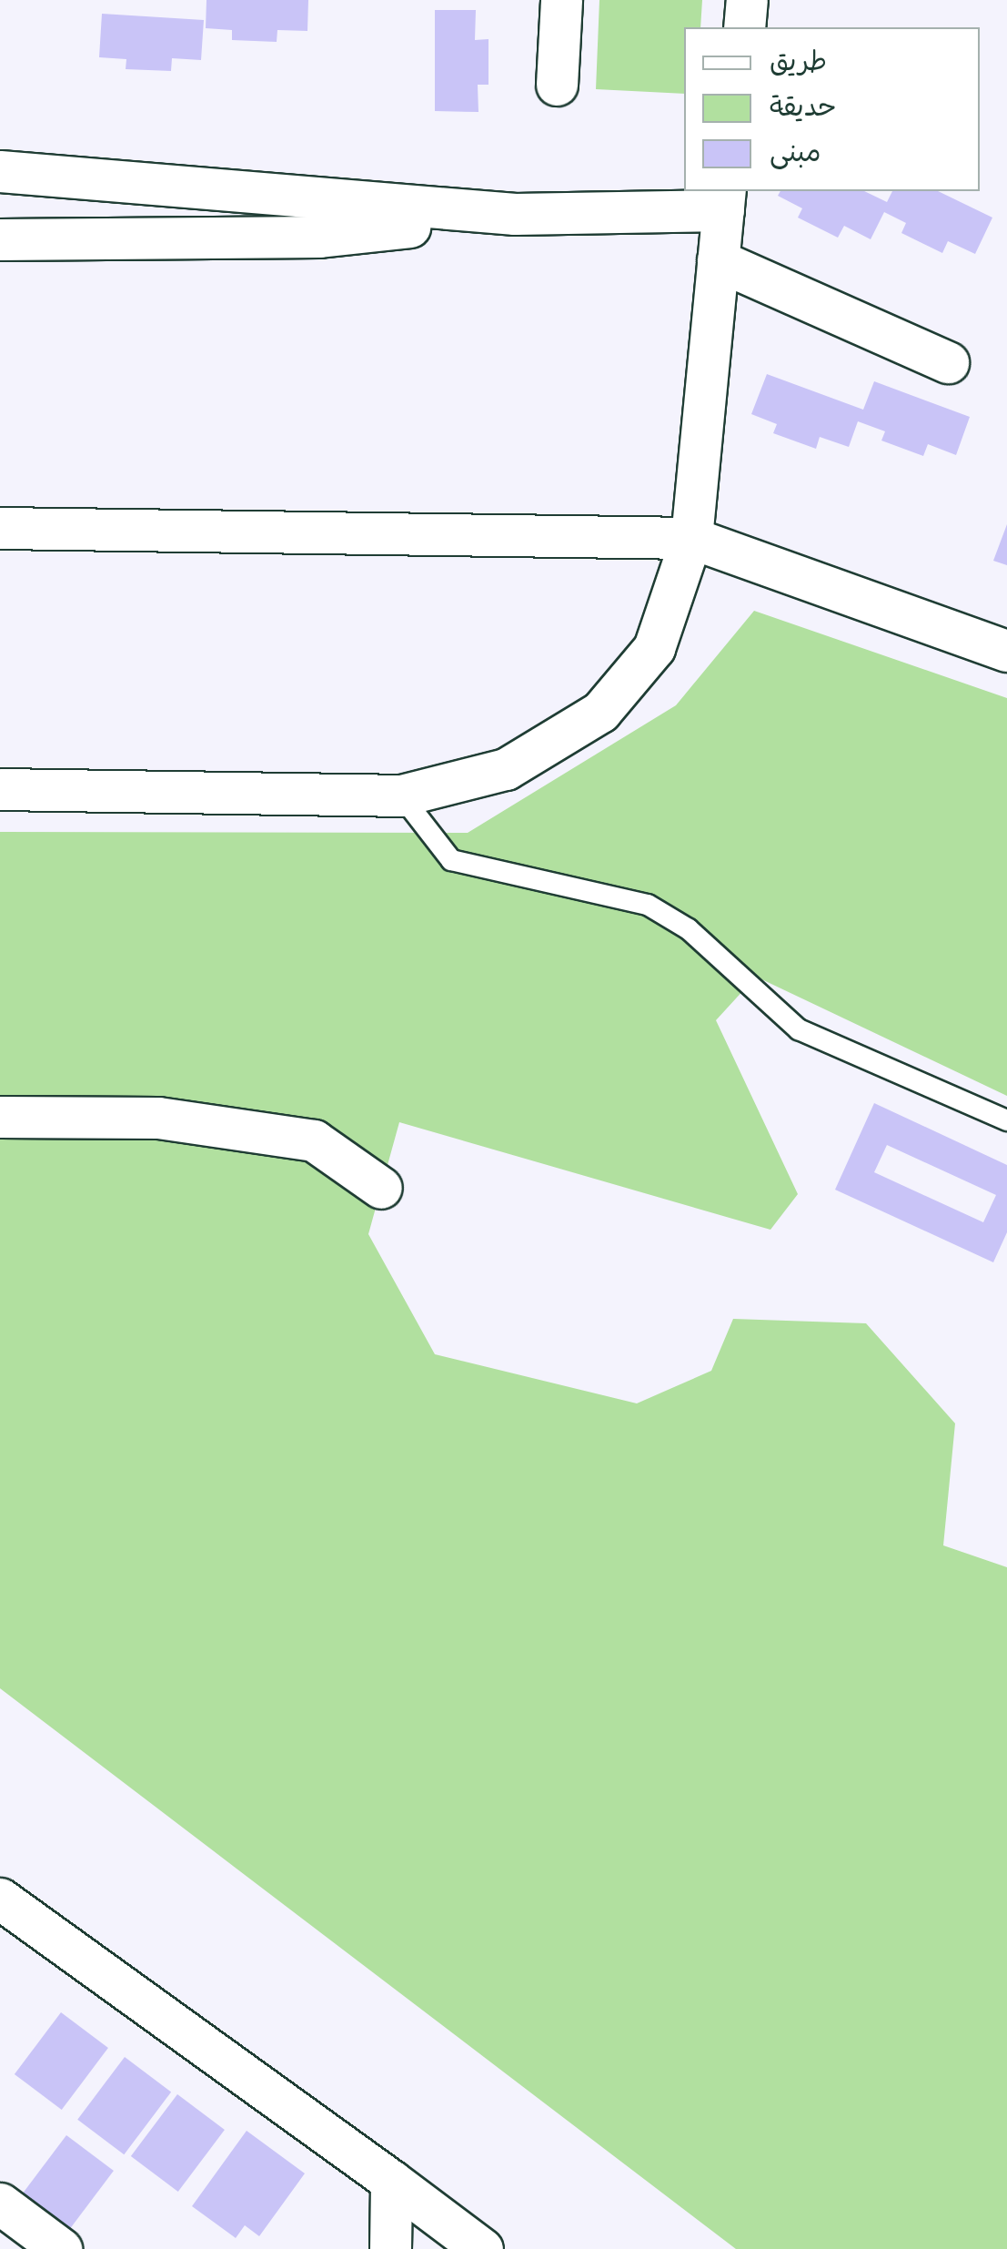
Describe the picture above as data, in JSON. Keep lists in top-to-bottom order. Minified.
{"legend":["طريق","حديقة","مبنى"]}
